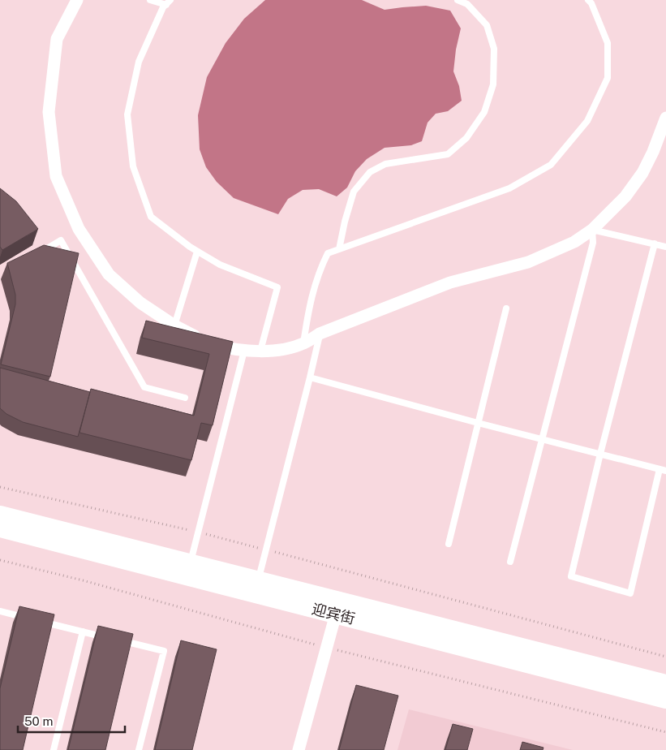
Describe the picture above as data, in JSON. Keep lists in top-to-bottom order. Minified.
{"streets":{"main road":["迎宾街"]},"scale_bar":"50 m"}
